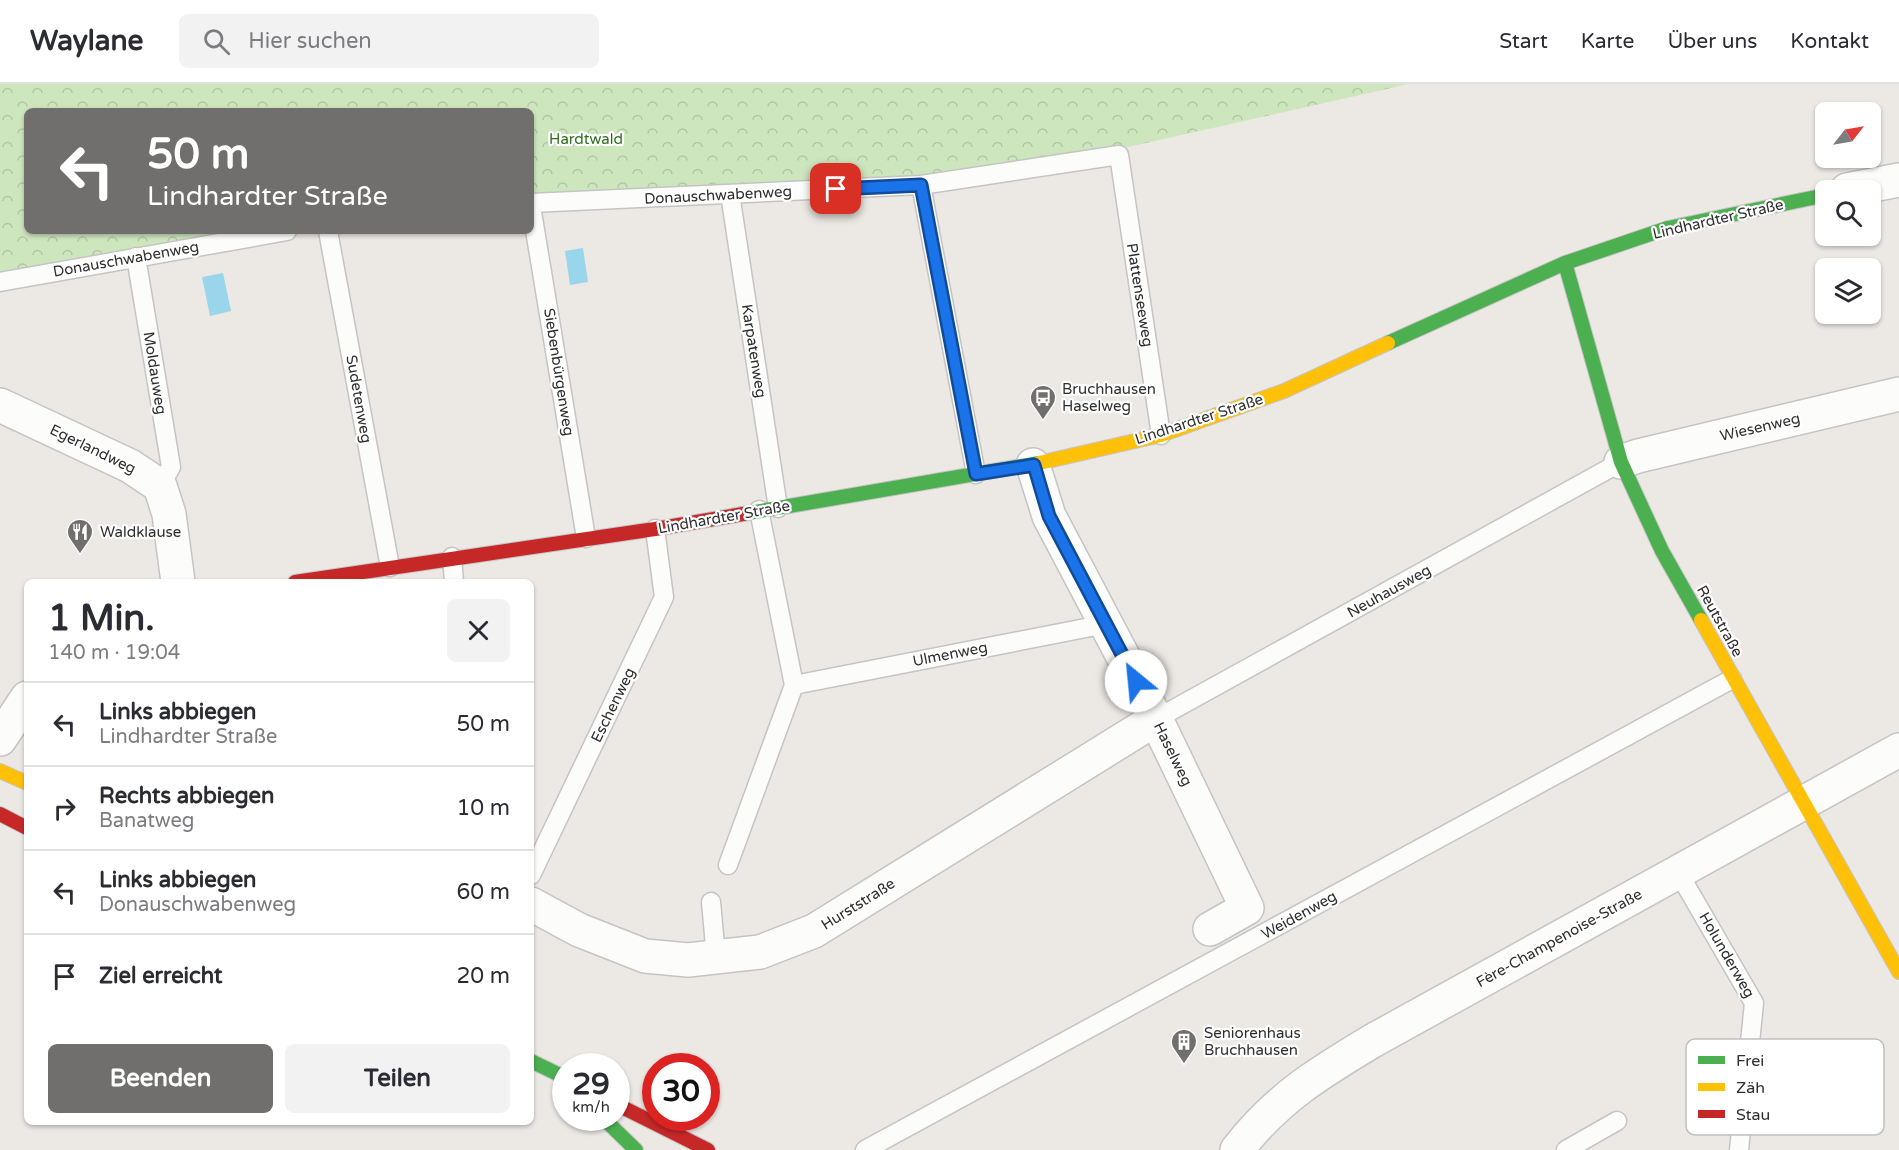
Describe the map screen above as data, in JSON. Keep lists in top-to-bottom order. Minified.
{"streets":{"street":["Lindhardter Straße","Wiesenweg","Egerlandweg","Reutstraße","Haselweg","Hurststraße","Fère-Champenoise-Straße"],"lane":["Donauschwabenweg","Plattenseeweg","Karpatenweg","Siebenbürgenweg","Moldauweg","Sudetenweg","Neuhausweg","Ulmenweg","Eschenweg","Weidenweg","Holunderweg"]},"crossings":[["Donauschwabenweg","Plattenseeweg"],["Donauschwabenweg","Karpatenweg"],["Donauschwabenweg","Moldauweg"],["Lindhardter Straße","Plattenseeweg"],["Lindhardter Straße","Karpatenweg"],["Lindhardter Straße","Siebenbürgenweg"],["Lindhardter Straße","Sudetenweg"],["Lindhardter Straße","Reutstraße"],["Lindhardter Straße","Eschenweg"],["Lindhardter Straße","Haselweg"],["Moldauweg","Egerlandweg"],["Wiesenweg","Neuhausweg"],["Wiesenweg","Reutstraße"],["Neuhausweg","Reutstraße"],["Neuhausweg","Haselweg"],["Neuhausweg","Hurststraße"],["Reutstraße","Weidenweg"],["Reutstraße","Fère-Champenoise-Straße"],["Ulmenweg","Haselweg"],["Haselweg","Hurststraße"],["Fère-Champenoise-Straße","Holunderweg"]],"parks":["Hardtwald"],"places":{"bus stop":["Bruchhausen Haselweg"],"restaurant":["Waldklause"],"building":["Seniorenhaus Bruchhausen"]},"legend":["Frei","Zäh","Stau"],"north":"top right","page":{"header":"Waylane","search":"Hier suchen","nav":["Start","Karte","Über uns","Kontakt"],"turn":["50 m","Lindhardter Straße"],"heading":["1 Min.","140 m · 19:04"],"list":[{"name":"Links abbiegen","note":"Lindhardter Straße","value":"50 m"},{"name":"Rechts abbiegen","note":"Banatweg","value":"10 m"},{"name":"Links abbiegen","note":"Donauschwabenweg","value":"60 m"},{"name":"Ziel erreicht","value":"20 m"}],"buttons":["Beenden","Teilen"],"speed":"29 km/h","limit":"30"}}
